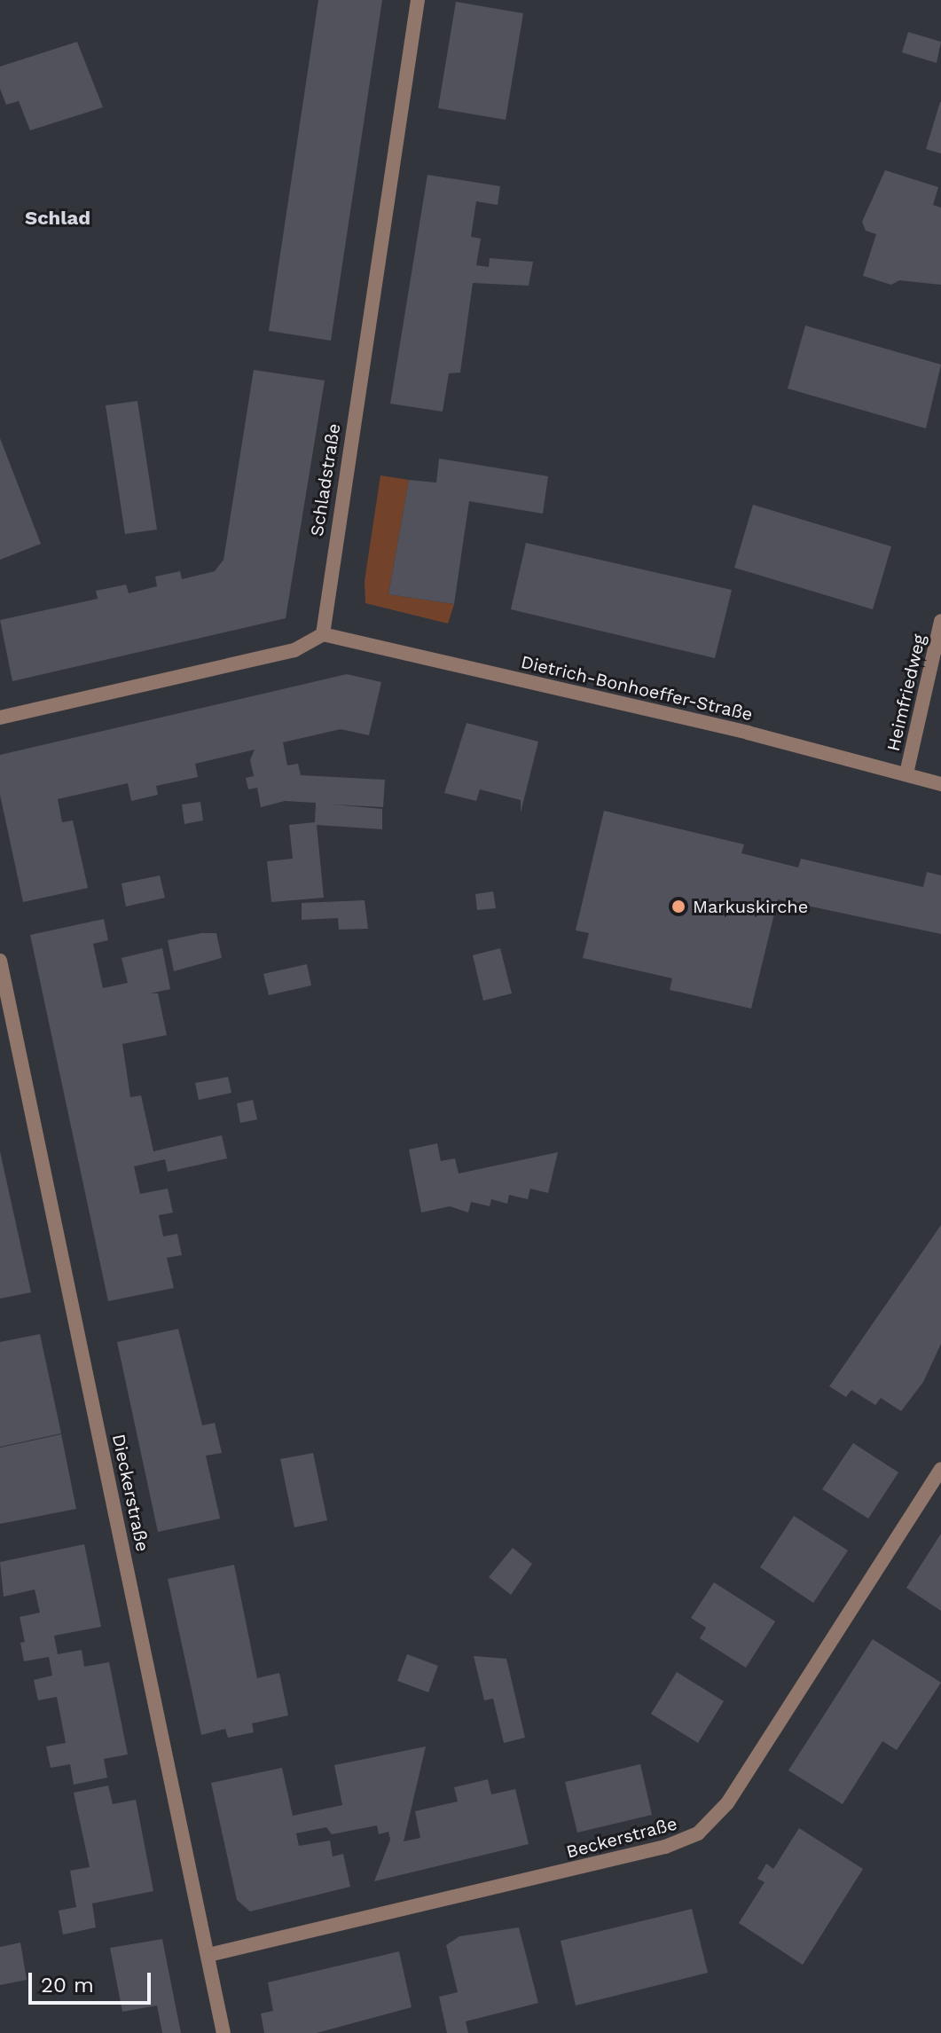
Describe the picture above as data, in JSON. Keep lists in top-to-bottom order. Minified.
{"streets":{"street":["Schladstraße","Dietrich-Bonhoeffer-Straße","Heimfriedweg","Dieckerstraße","Beckerstraße"]},"crossings":[["Schladstraße","Dietrich-Bonhoeffer-Straße"],["Dietrich-Bonhoeffer-Straße","Heimfriedweg"],["Dieckerstraße","Beckerstraße"]],"districts":["Schlad"],"places":["Markuskirche"],"scale_bar":"20 m"}
